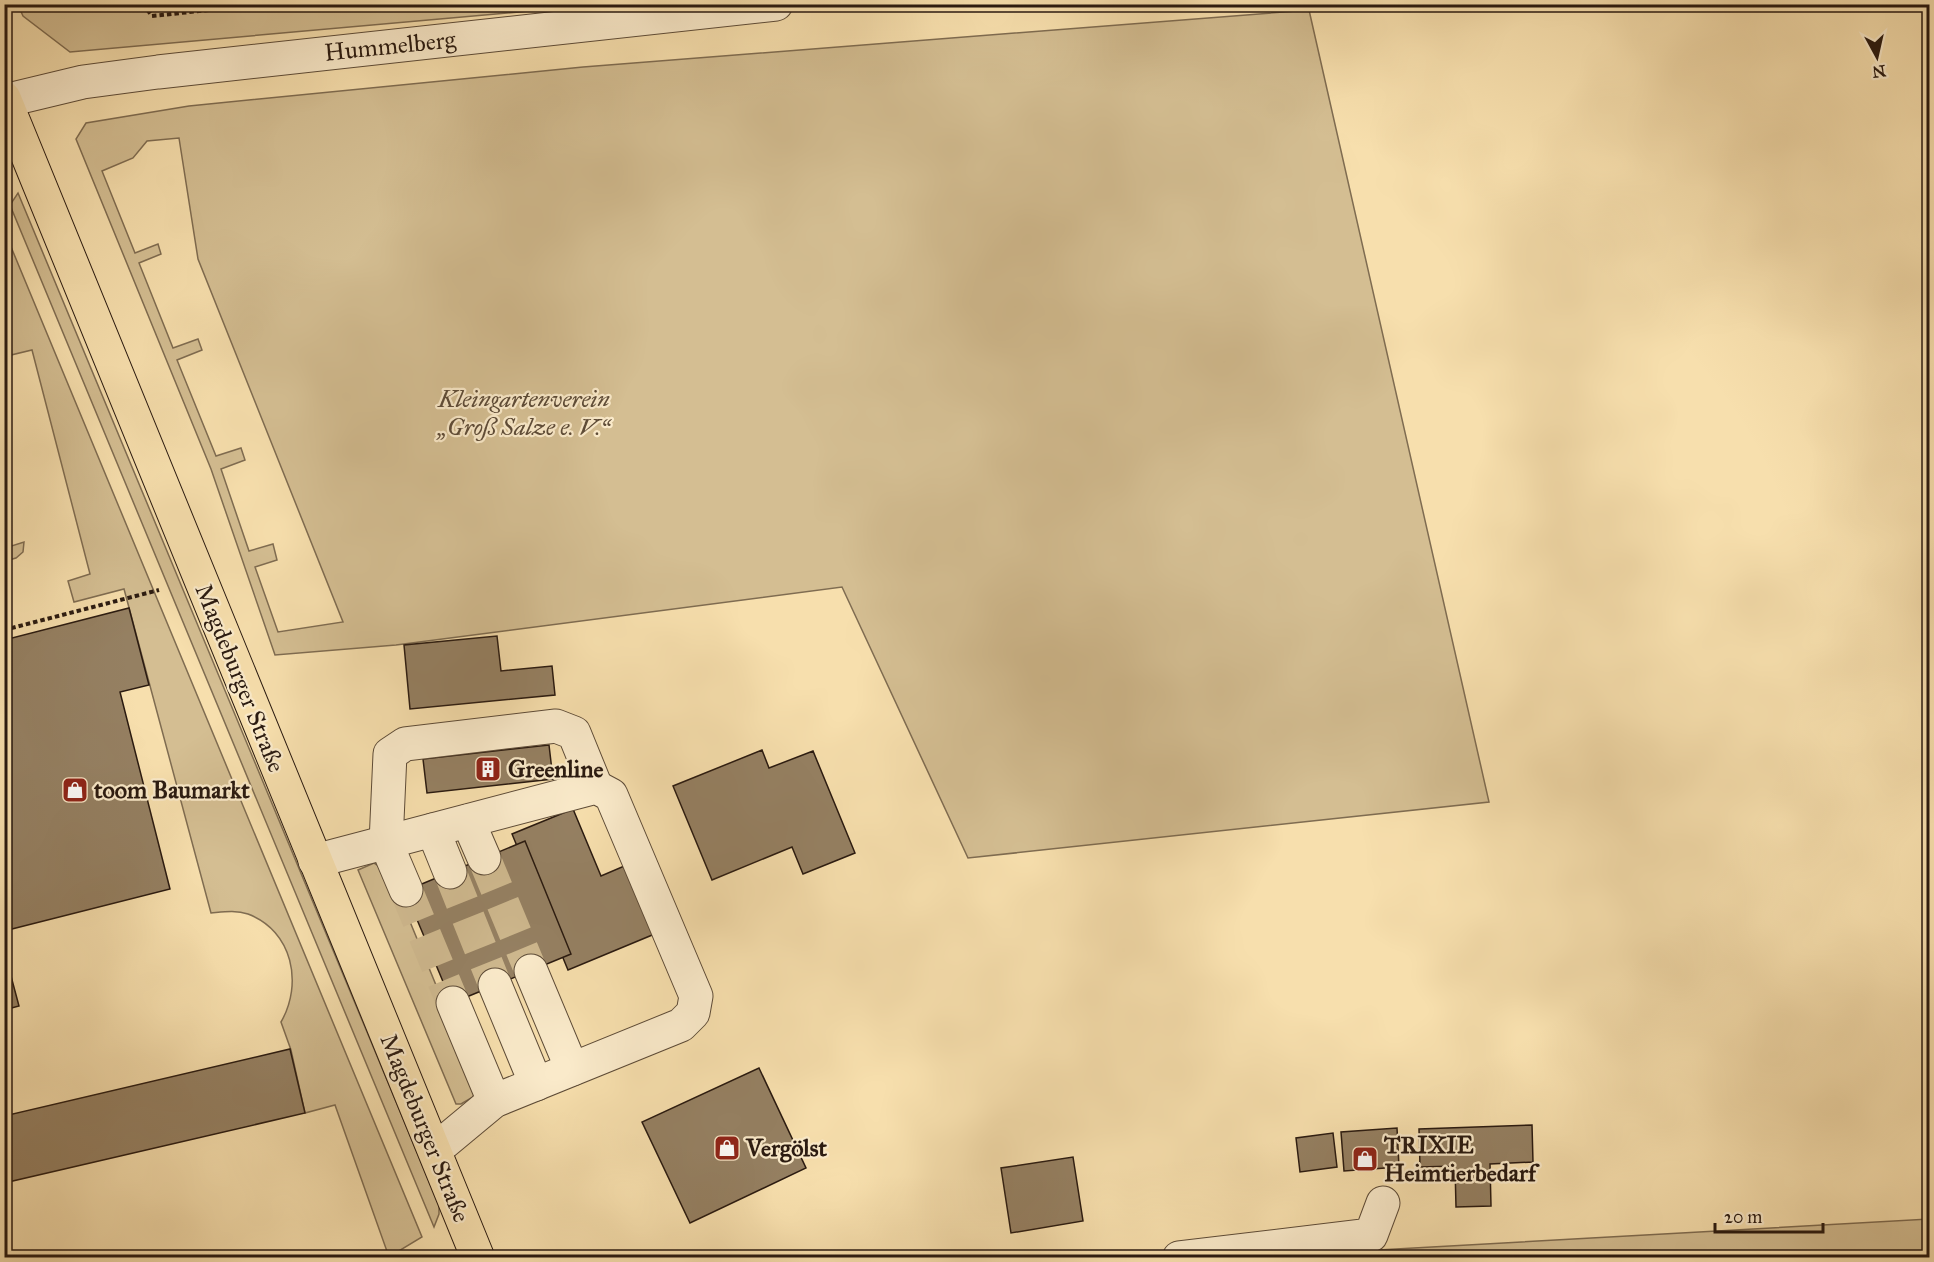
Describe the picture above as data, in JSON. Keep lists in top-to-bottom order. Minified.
{"streets":{"main road":["Magdeburger Straße"],"street":["Hummelberg"]},"crossings":[["Hummelberg","Magdeburger Straße"]],"parks":["Kleingartenverein „Groß Salze e. V.“"],"places":{"building":["Greenline"],"shop":["toom Baumarkt","Vergölst","TRIXIE Heimtierbedarf"]},"scale_bar":"20 m","north":"bottom"}
